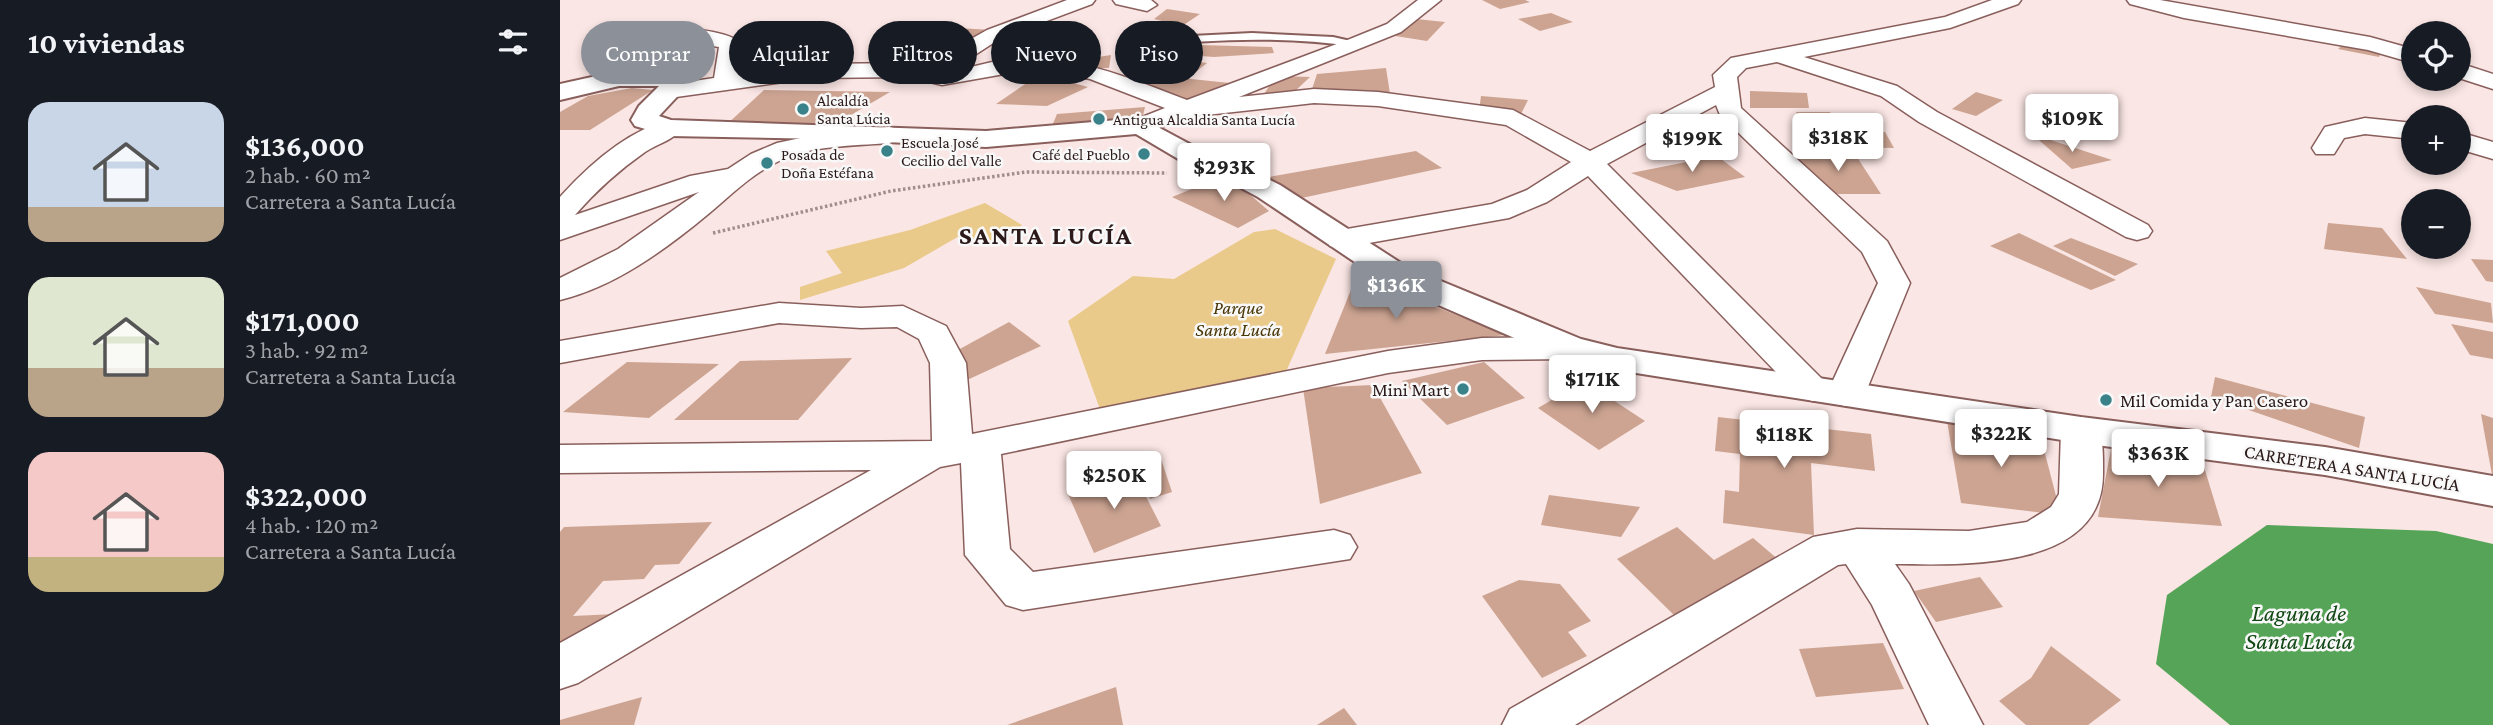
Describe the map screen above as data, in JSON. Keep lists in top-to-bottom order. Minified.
{"streets":{"street":["CARRETERA A SANTA LUCÍA"]},"districts":["SANTA LUCÍA"],"water":["Laguna de Santa Lucia"],"parks":["Parque Santa Lucía"],"places":["Alcaldía Santa Lúcia","Antigua Alcaldia Santa Lucía","Escuela José Cecilio del Valle","Café del Pueblo","Posada de Doña Estéfana","Mini Mart","Mil Comida y Pan Casero"],"page":{"heading":"10 viviendas","map_buttons":["+","−"],"chip":["Comprar","Alquilar","Filtros","Nuevo","Piso"],"list":[{"name":"$136,000","note":"2 hab. · 60 m² · Carretera a Santa Lucía"},{"name":"$171,000","note":"3 hab. · 92 m² · Carretera a Santa Lucía"},{"name":"$322,000","note":"4 hab. · 120 m² · Carretera a Santa Lucía"}],"price":["$109K","$318K","$199K","$293K","$136K","$171K","$322K","$118K","$363K","$250K"]}}
